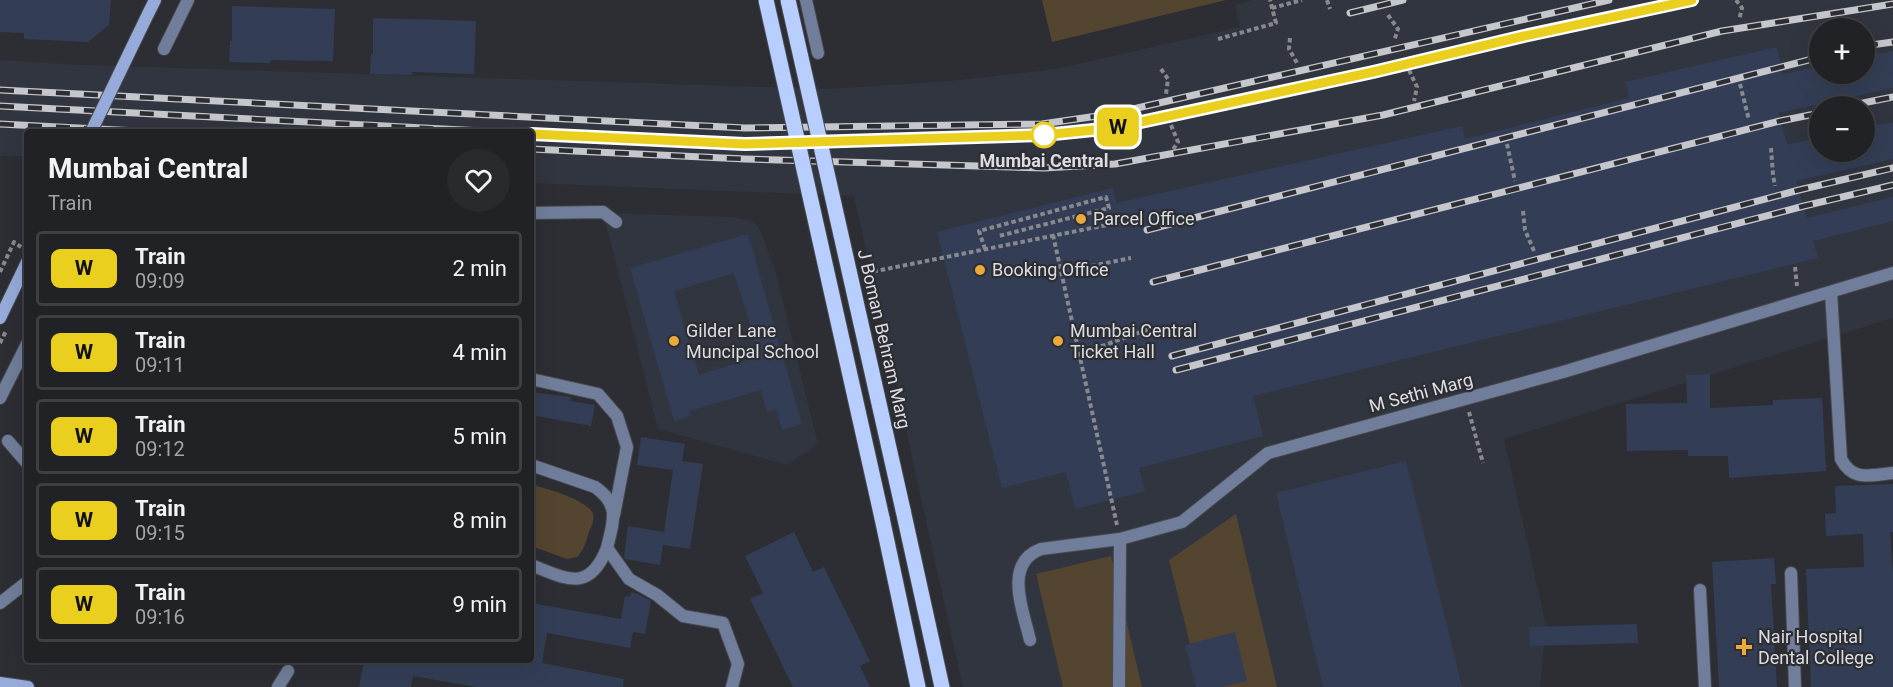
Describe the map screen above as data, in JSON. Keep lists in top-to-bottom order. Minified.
{"streets":{"main road":["J Boman Behram Marg"],"street":["M Sethi Marg"]},"places":{"other":["Mumbai Central","Parcel Office","Booking Office","Gilder Lane Muncipal School","Mumbai Central Ticket Hall"],"health":["Nair Hospital Dental College"]},"page":{"on_map":"W","map_buttons":["+","−"],"heading":["Mumbai Central","Train"],"list":[{"mark":"W","name":"Train","note":"09:09","value":"2 min"},{"mark":"W","name":"Train","note":"09:11","value":"4 min"},{"mark":"W","name":"Train","note":"09:12","value":"5 min"},{"mark":"W","name":"Train","note":"09:15","value":"8 min"},{"mark":"W","name":"Train","note":"09:16","value":"9 min"}]}}
